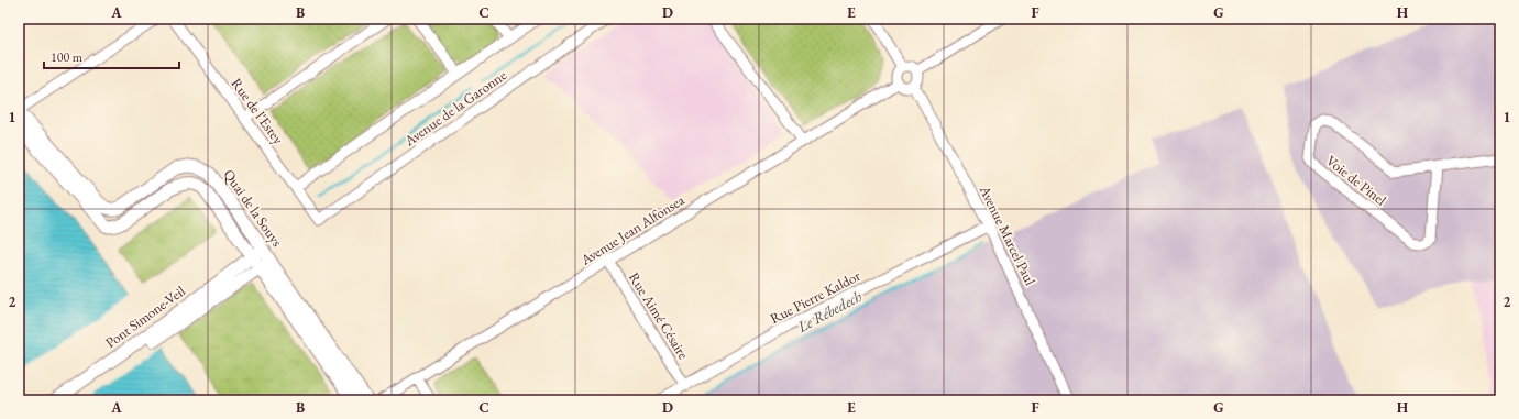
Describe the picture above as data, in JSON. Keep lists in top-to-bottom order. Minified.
{"streets":{"main road":["Quai de la Souys","Pont Simone-Veil"],"street":["Avenue de la Garonne","Rue de l'Estey","Voie de Pinel","Avenue Jean Alfonsea","Avenue Marcel Paul","Rue Pierre Kaldor","Rue Aimé Césaire"]},"crossings":[["Avenue de la Garonne","Rue de l'Estey"],["Quai de la Souys","Pont Simone-Veil"],["Avenue Jean Alfonsea","Avenue Marcel Paul"],["Avenue Jean Alfonsea","Rue Aimé Césaire"],["Avenue Marcel Paul","Rue Pierre Kaldor"],["Rue Pierre Kaldor","Rue Aimé Césaire"]],"water":["Le Rébedech"],"scale_bar":"100 m","grid":{"columns":["A","B","C","D","E","F","G","H"],"rows":["1","2"]}}
